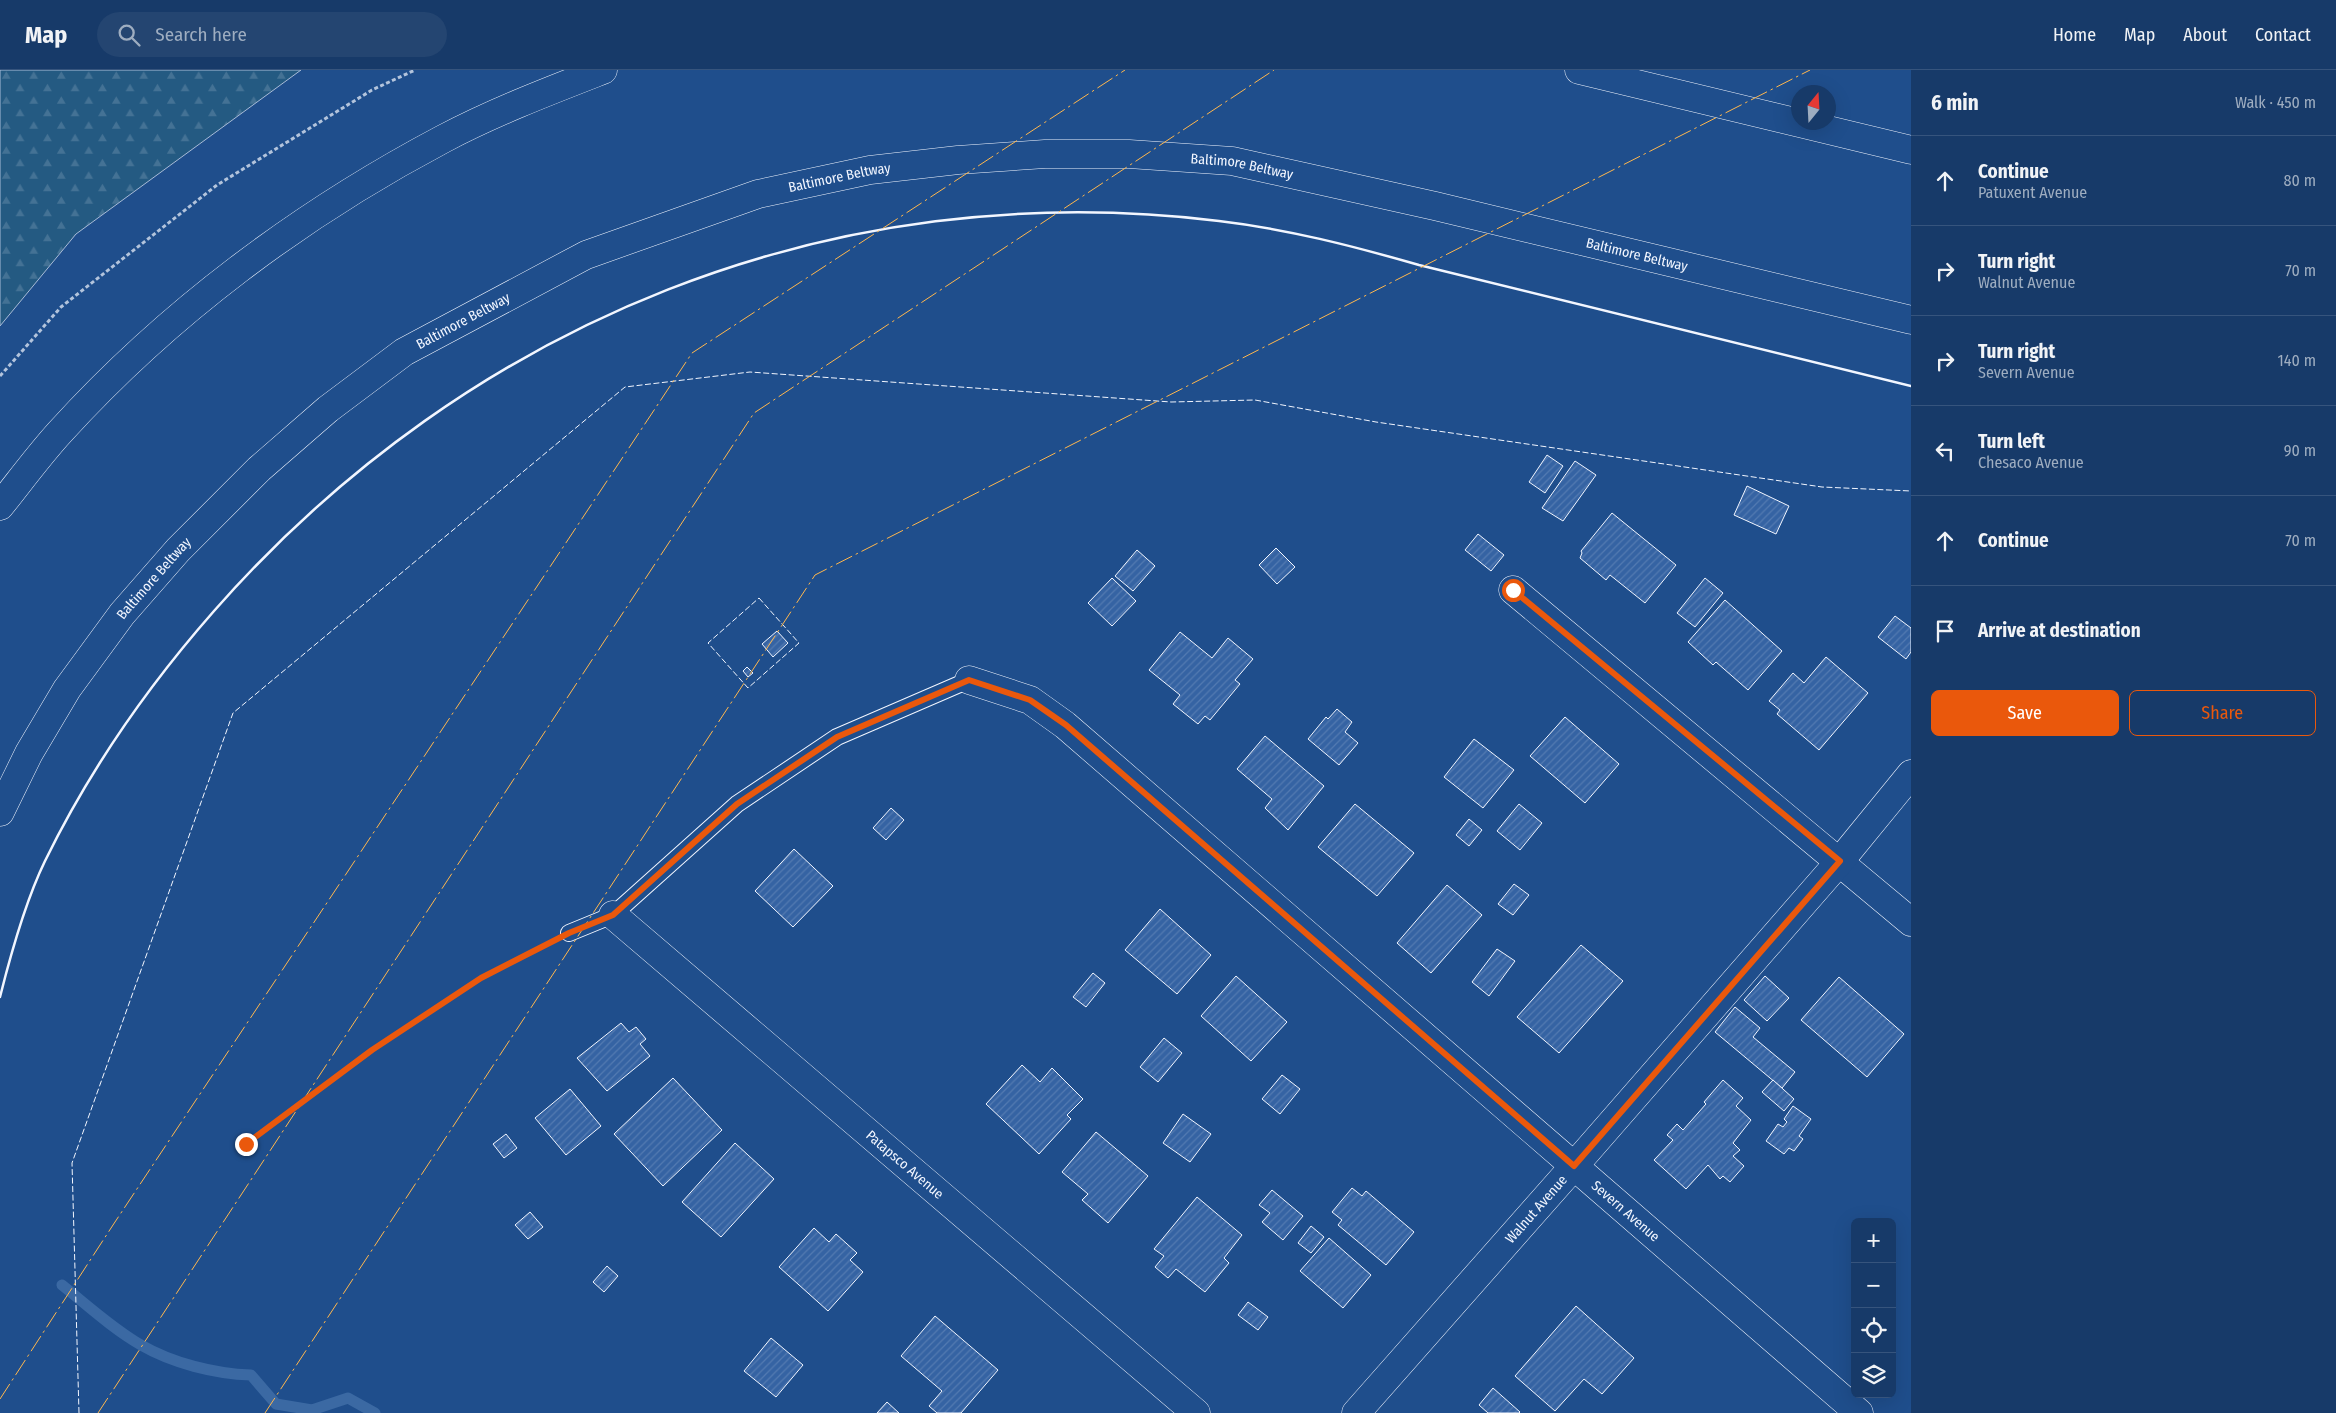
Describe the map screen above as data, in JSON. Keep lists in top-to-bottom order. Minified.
{"streets":{"main road":["Baltimore Beltway","Patapsco Avenue","Walnut Avenue","Severn Avenue"]},"crossings":[["Walnut Avenue","Severn Avenue"]],"north":"top","page":{"header":"Map","search":"Search here","nav":["Home","Map","About","Contact"],"heading":["6 min","Walk · 450 m"],"list":[["Continue","Patuxent Avenue","80 m"],["Turn right","Walnut Avenue","70 m"],["Turn right","Severn Avenue","140 m"],["Turn left","Chesaco Avenue","90 m"],["Continue","70 m"],"Arrive at destination"],"buttons":["Save","Share"],"map_buttons":["+","−"]}}
